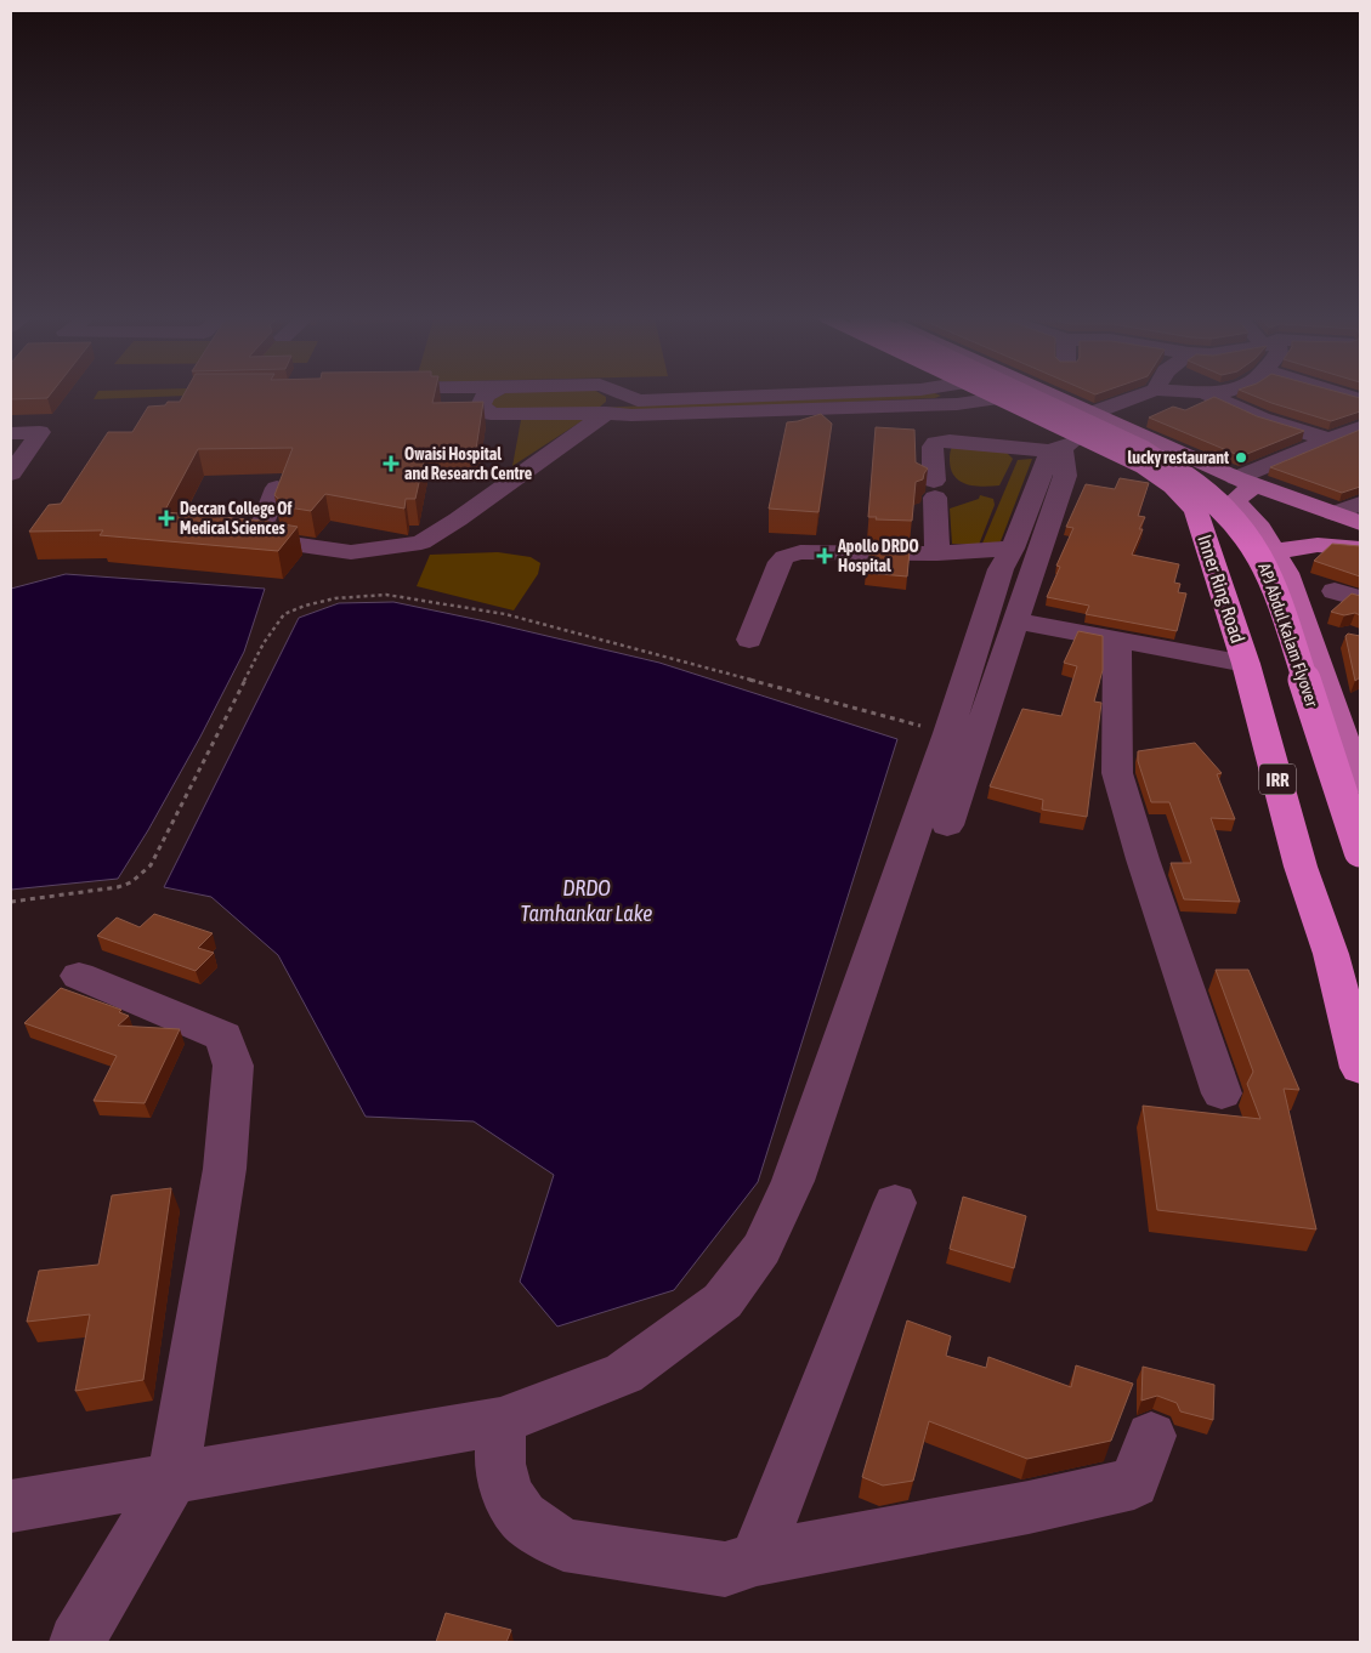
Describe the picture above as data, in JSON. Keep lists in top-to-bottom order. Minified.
{"streets":{"highway":["Inner Ring Road","APJ Abdul Kalam Flyover","IRR"]},"water":["DRDO Tamhankar Lake"],"places":{"other":["lucky restaurant"],"health":["Owaisi Hospital and Research Centre","Deccan College Of Medical Sciences","Apollo DRDO Hospital"]}}
